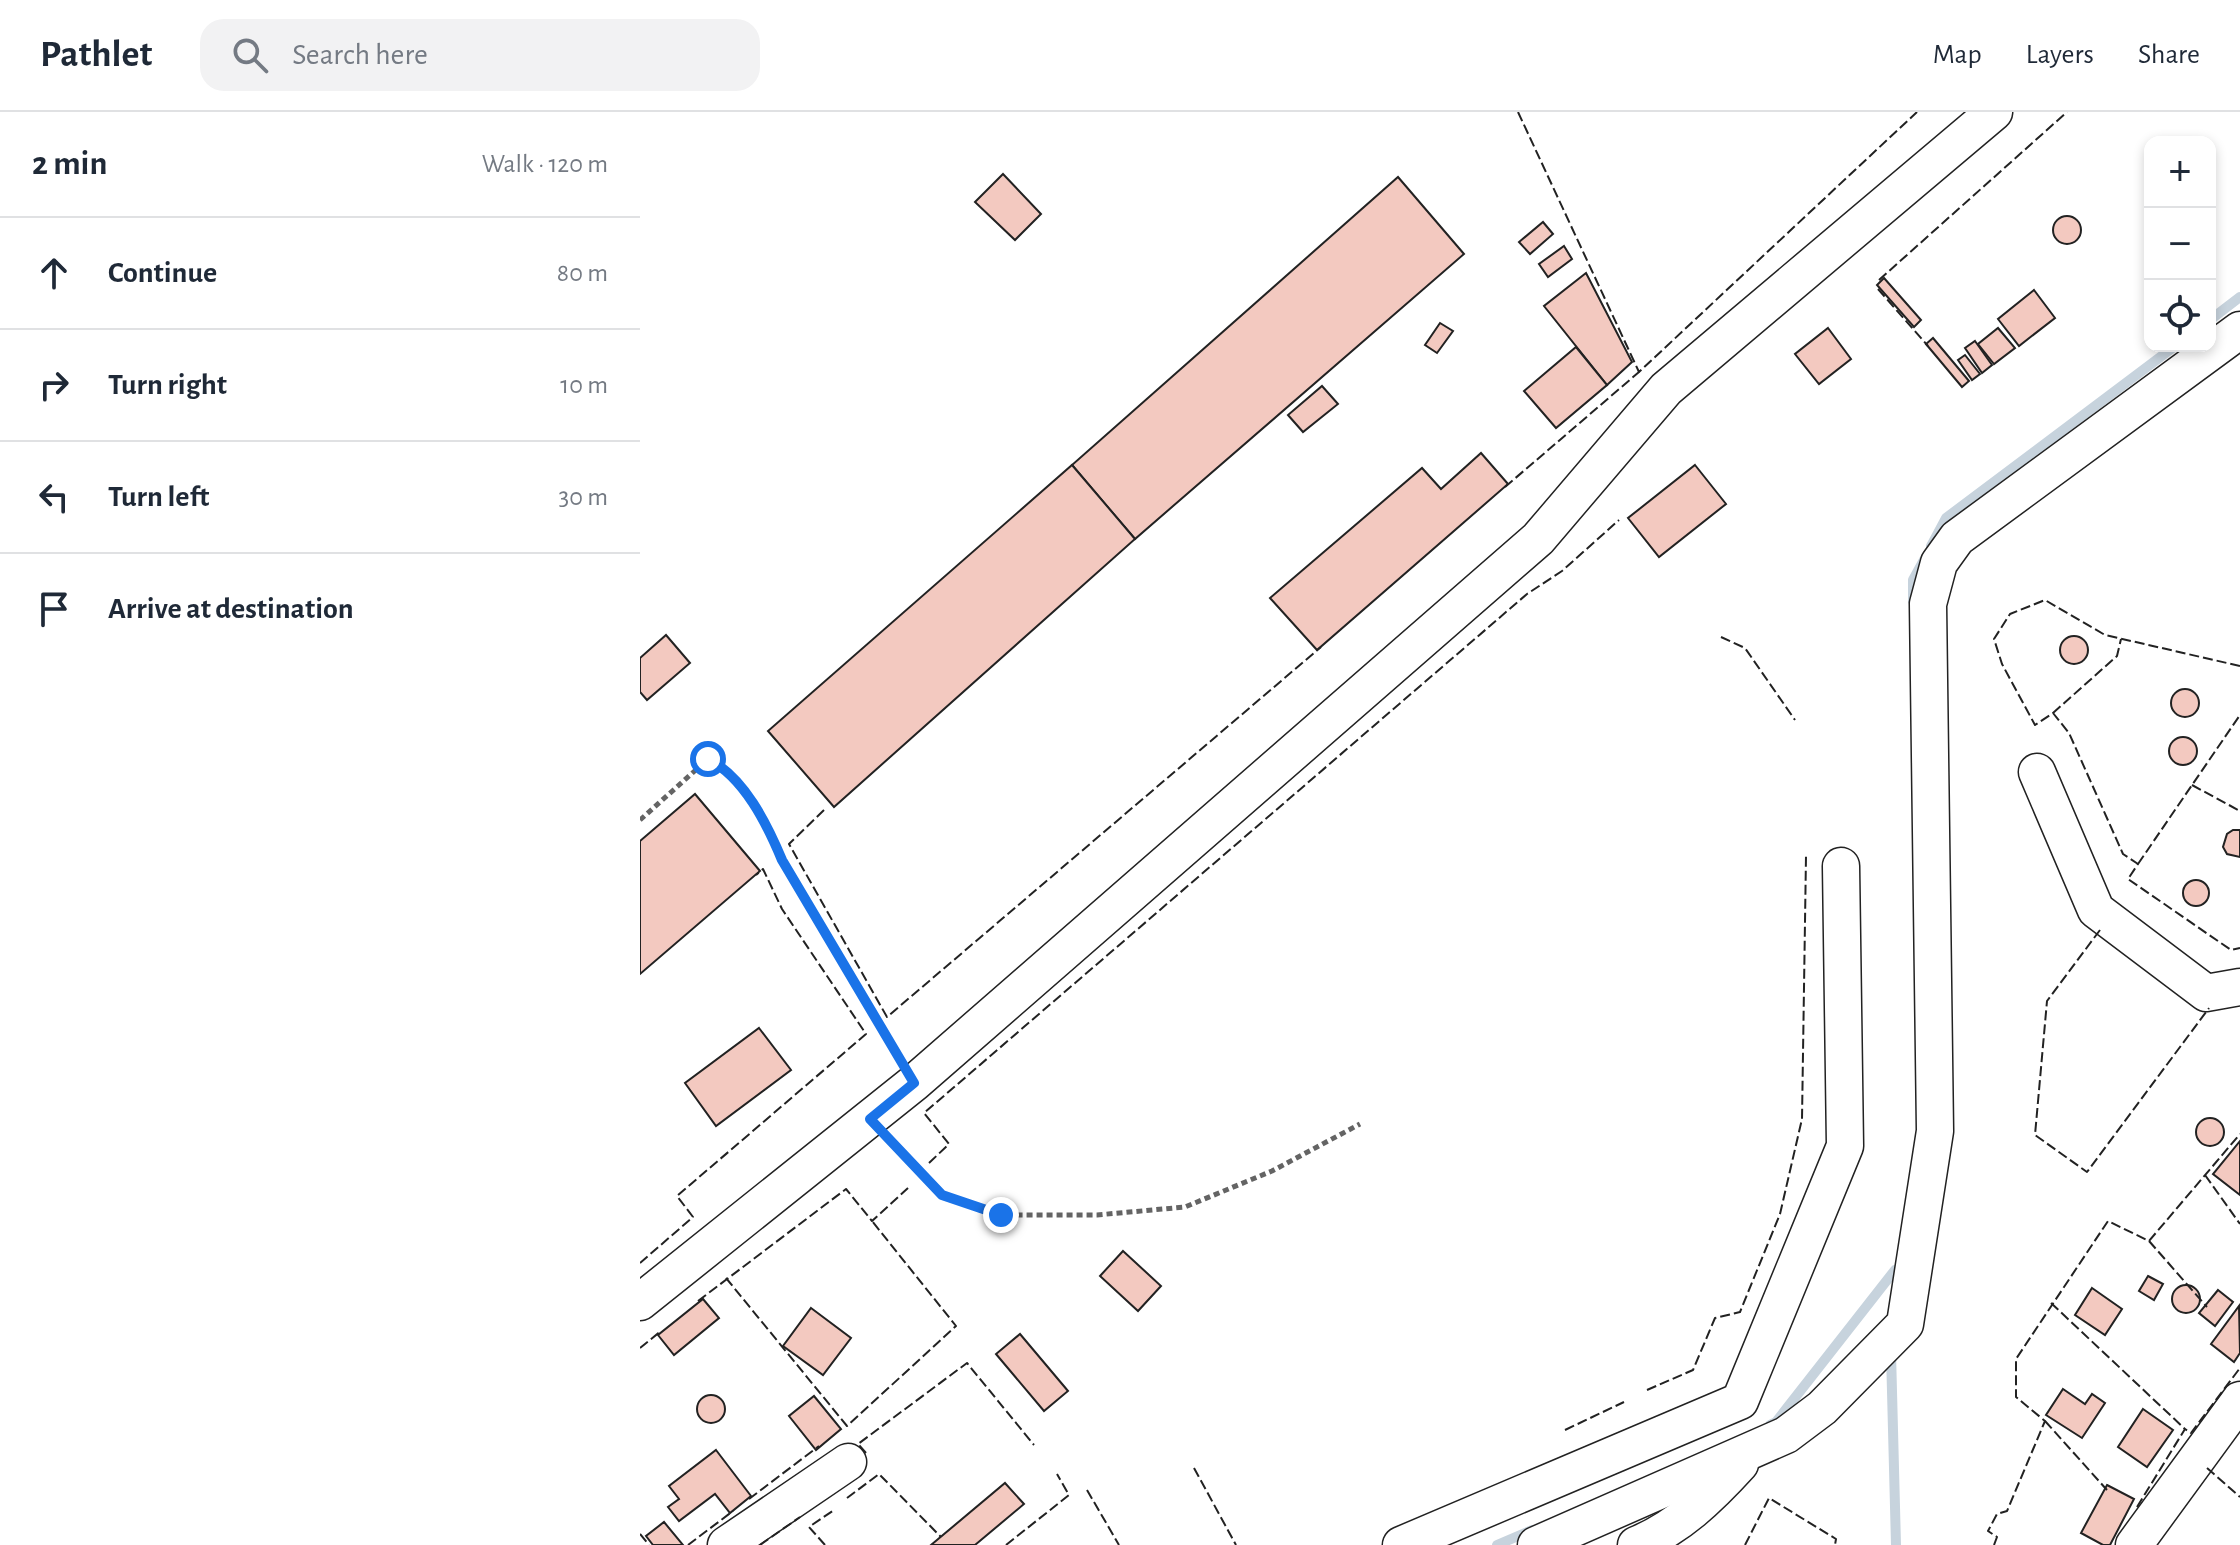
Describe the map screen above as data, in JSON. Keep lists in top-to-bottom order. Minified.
{"page":{"header":"Pathlet","search":"Search here","nav":["Map","Layers","Share"],"heading":["2 min","Walk · 120 m"],"map_buttons":["+","−"],"list":[["Continue","80 m"],["Turn right","10 m"],["Turn left","30 m"],"Arrive at destination"]}}
